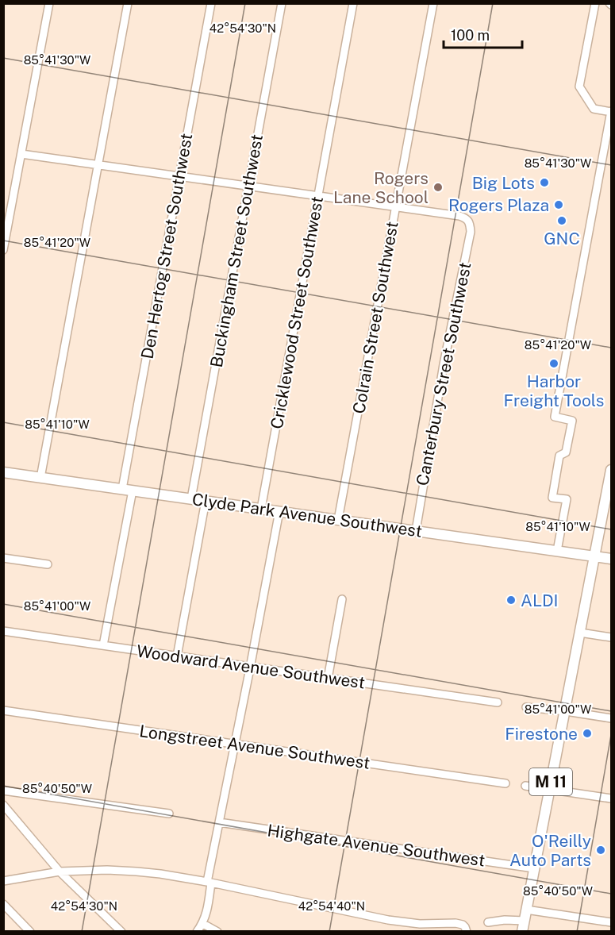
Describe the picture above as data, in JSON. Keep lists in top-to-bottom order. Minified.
{"streets":{"main road":["Clyde Park Avenue Southwest","M 11"],"street":["Den Hertog Street Southwest","Buckingham Street Southwest","Cricklewood Street Southwest","Colrain Street Southwest","Canterbury Street Southwest","Woodward Avenue Southwest","Longstreet Avenue Southwest","Highgate Avenue Southwest"]},"crossings":[["Den Hertog Street Southwest","Clyde Park Avenue Southwest"],["Buckingham Street Southwest","Clyde Park Avenue Southwest"],["Cricklewood Street Southwest","Clyde Park Avenue Southwest"],["Colrain Street Southwest","Canterbury Street Southwest"],["Colrain Street Southwest","Clyde Park Avenue Southwest"],["Canterbury Street Southwest","Clyde Park Avenue Southwest"],["Clyde Park Avenue Southwest","M 11"],["M 11","Highgate Avenue Southwest"]],"places":["Big Lots","Rogers Lane School","Rogers Plaza","GNC","Harbor Freight Tools","ALDI","Firestone","O'Reilly Auto Parts"],"scale_bar":"100 m","coordinates":["42°54'30\"N","85°41'30\"W","85°41'20\"W","85°41'10\"W","85°41'00\"W","85°40'50\"W","42°54'40\"N"]}
